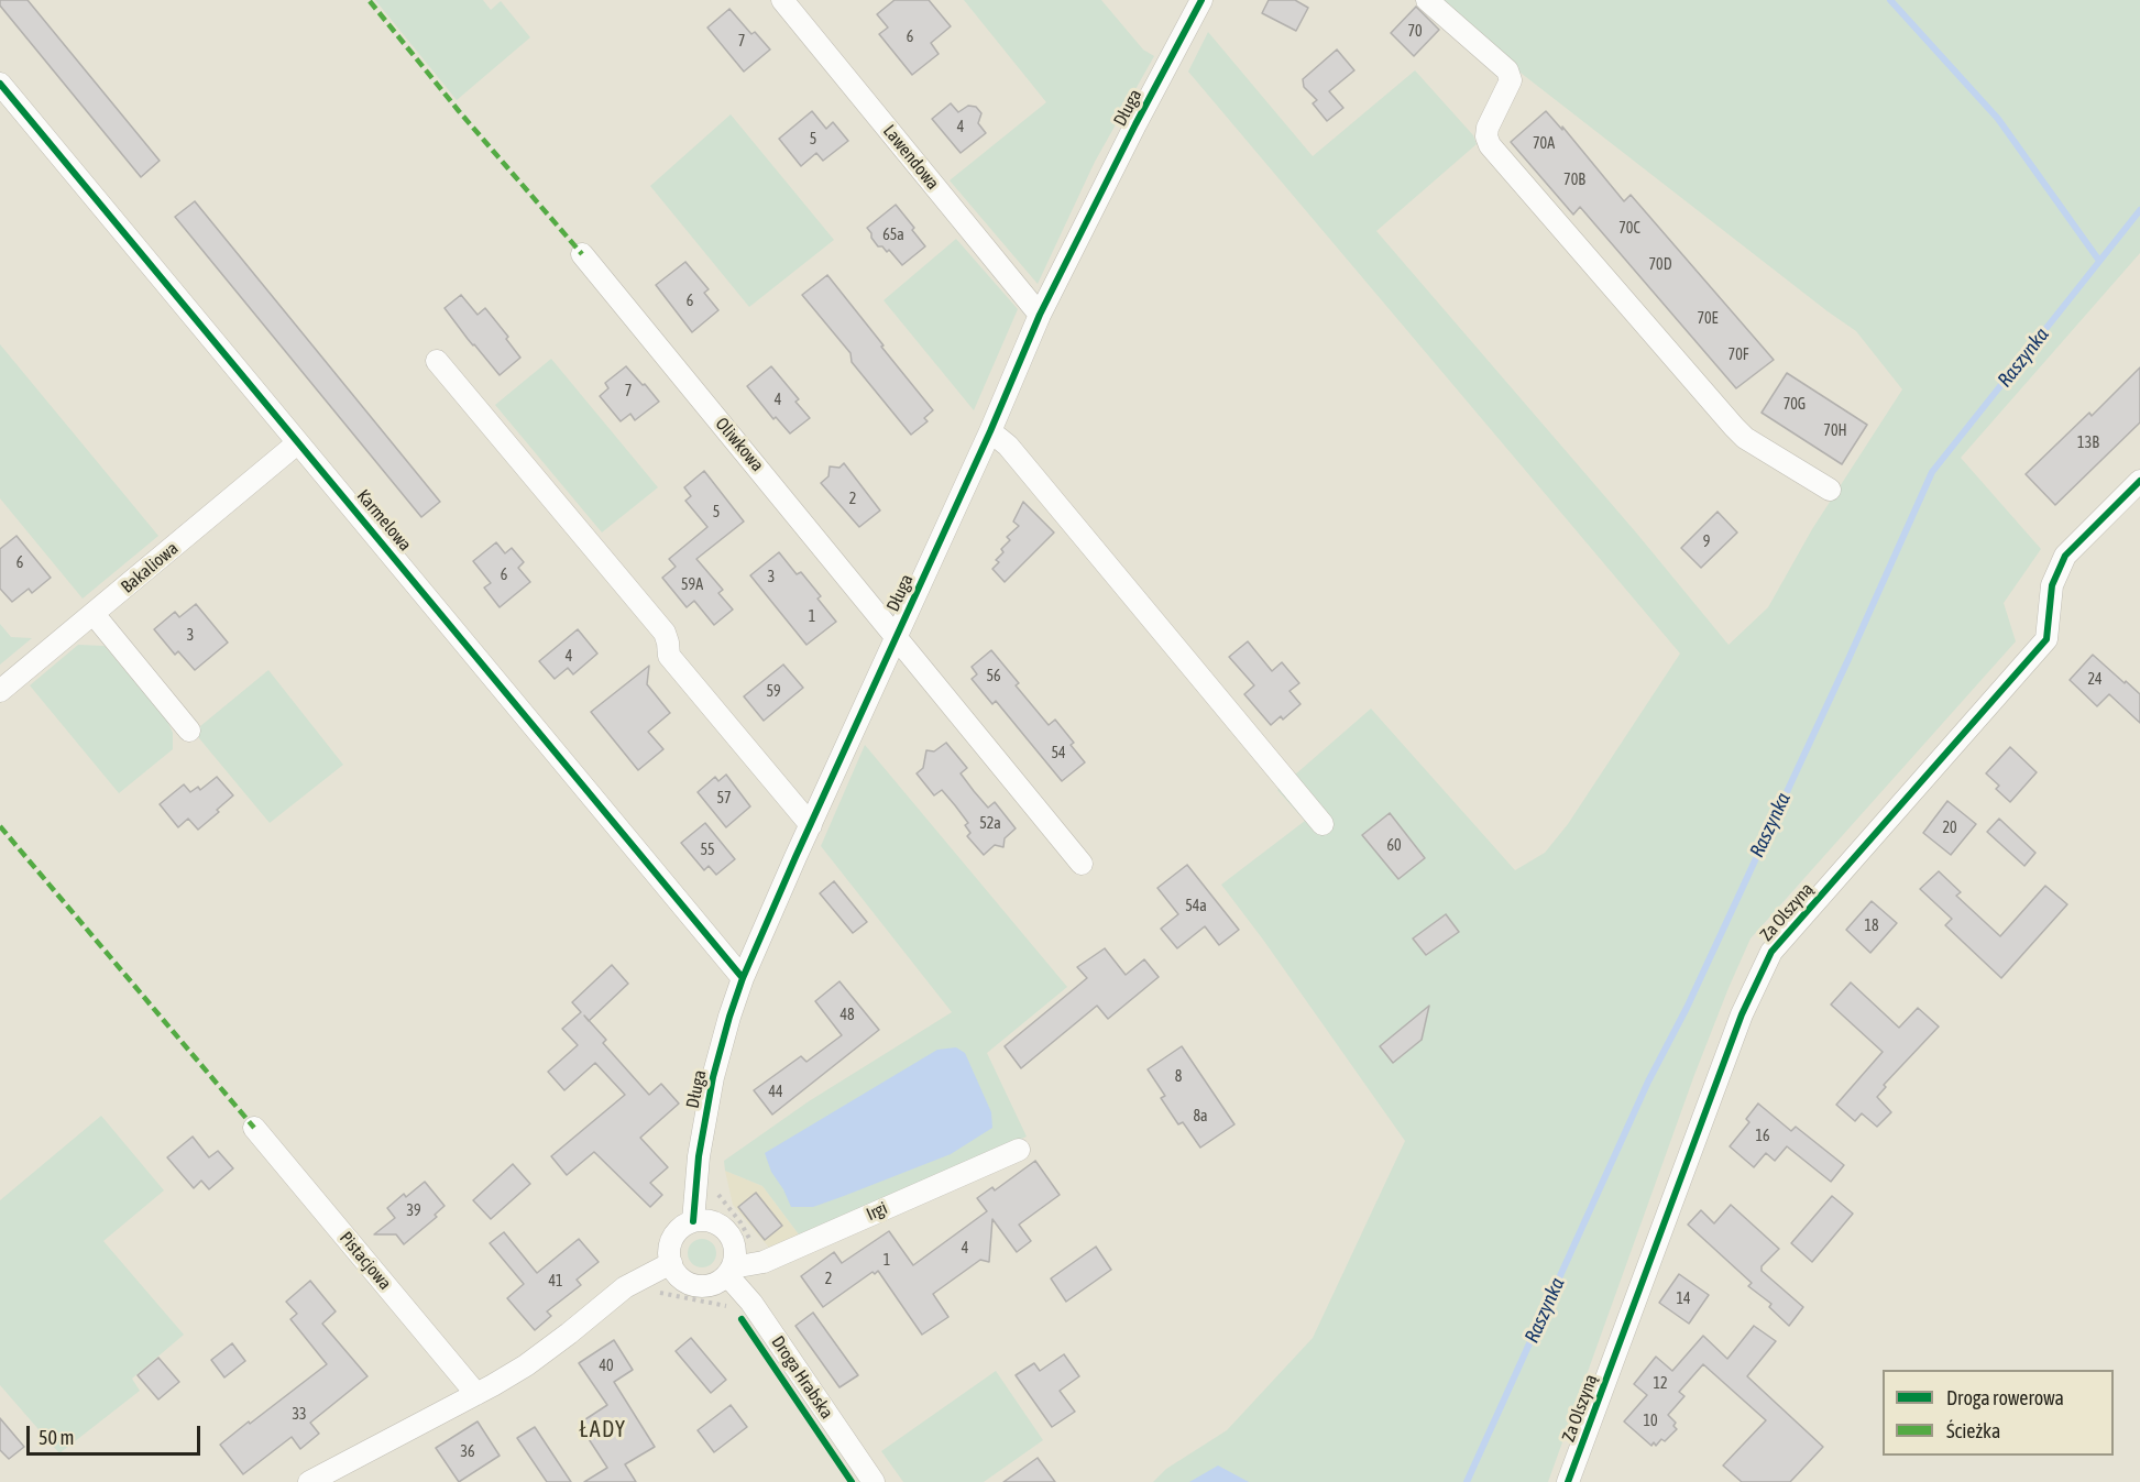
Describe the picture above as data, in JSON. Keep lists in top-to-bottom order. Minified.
{"streets":{"street":["Długa","Lawendowa","Oliwkowa","Karmelowa","Bakaliowa","Za Olszyną","Irgi","Pistacjowa","Droga Hrabska"]},"crossings":[["Długa","Lawendowa"],["Długa","Oliwkowa"],["Długa","Karmelowa"],["Długa","Irgi"],["Długa","Droga Hrabska"],["Karmelowa","Bakaliowa"],["Irgi","Droga Hrabska"]],"districts":["ŁADY"],"water":["Raszynka"],"house_numbers":["70","6","7","4","5","70A","70B","70C","65a","70D","6","70E","70F","7","4","70G","70H","13B","2","5","9","6","6","3","59A","1","3","4","56","24","59","54","57","52a","20","60","55","54a","18","48","8","44","8a","16","39","4","1","2","41","14","40","12","33","10","36"],"legend":["Droga rowerowa","Ścieżka"],"scale_bar":"50 m"}
